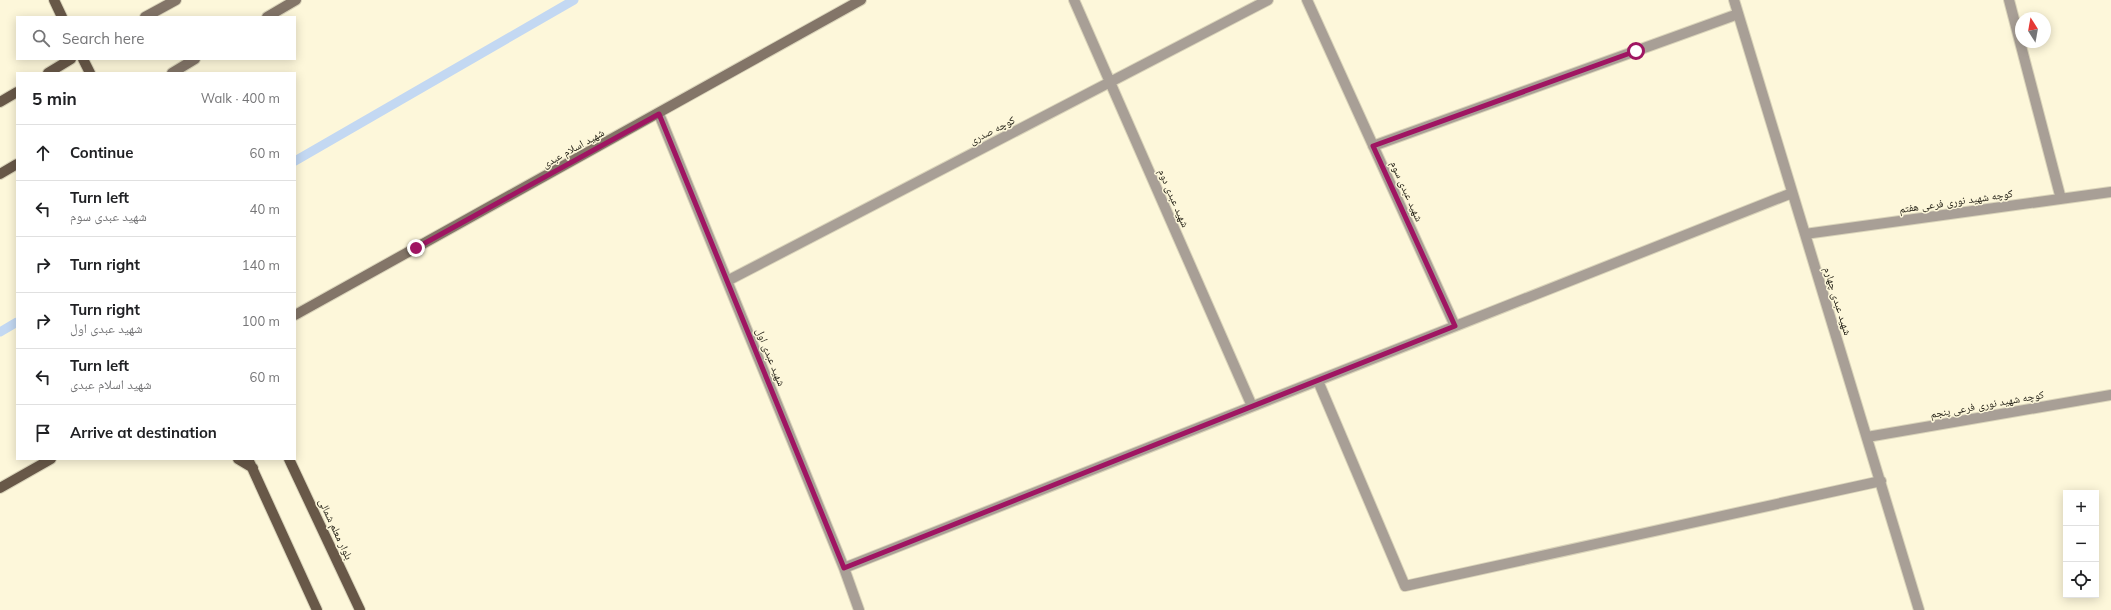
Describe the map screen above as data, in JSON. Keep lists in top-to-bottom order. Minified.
{"streets":{"main road":["شهید اسلام عبدی","بلوار معلم شمالی"],"street":["کوچه صدری","شهید عبدی سوم","شهید عبدی دوم","کوچه شهید نوری فرعی هفتم","شهید عبدی چهارم","شهید عبدی اول","کوچه شهید نوری فرعی پنجم"]},"crossings":[["کوچه صدری","شهید عبدی دوم"],["کوچه صدری","شهید عبدی اول"],["شهید اسلام عبدی","شهید عبدی اول"],["کوچه شهید نوری فرعی هفتم","شهید عبدی چهارم"],["شهید عبدی چهارم","کوچه شهید نوری فرعی پنجم"]],"north":"top","page":{"search":"Search here","heading":["5 min","Walk · 400 m"],"list":[["Continue","60 m"],["Turn left","شهید عبدی سوم","40 m"],["Turn right","140 m"],["Turn right","شهید عبدی اول","100 m"],["Turn left","شهید اسلام عبدی","60 m"],"Arrive at destination"],"map_buttons":["+","−"]}}
